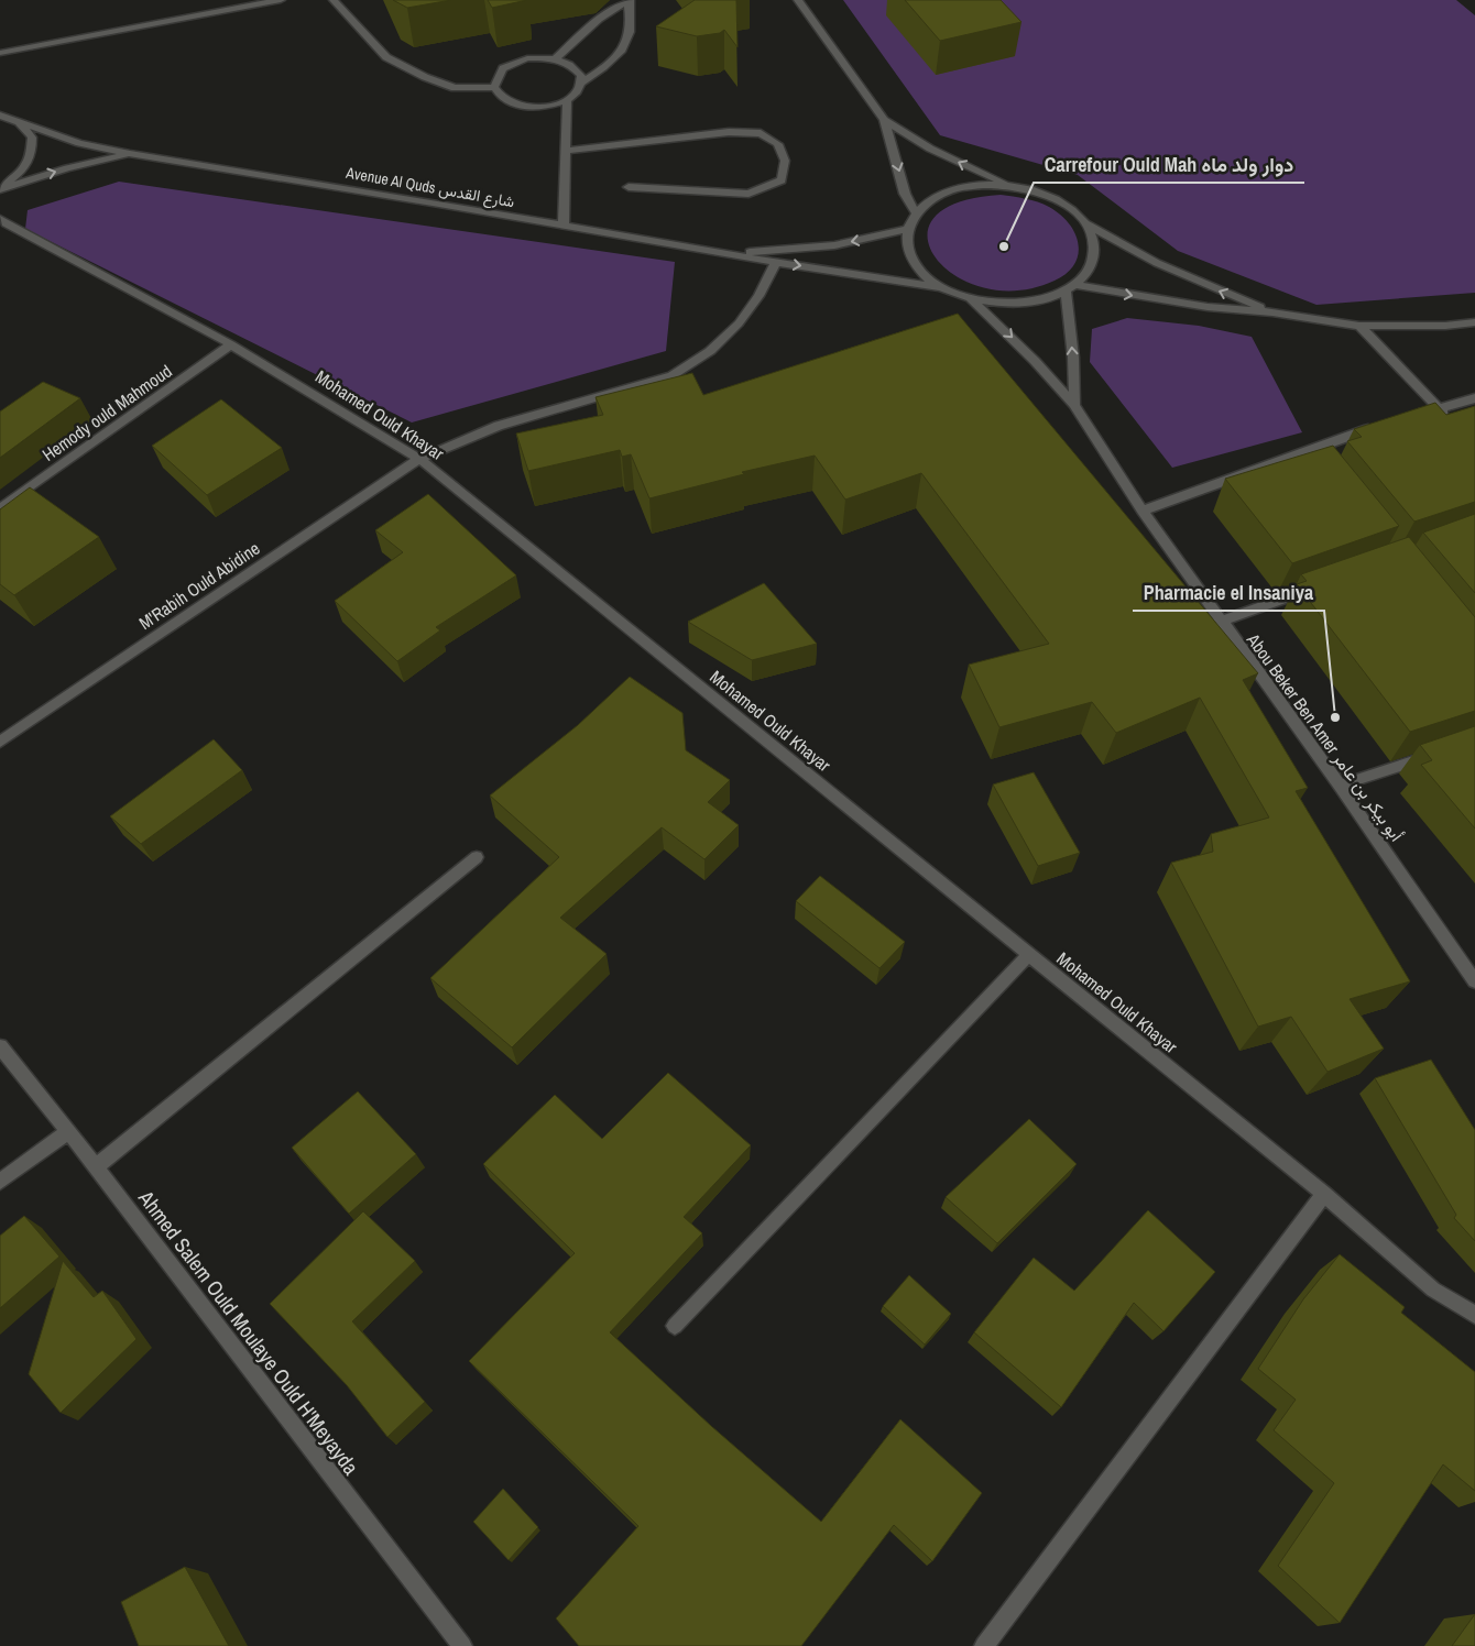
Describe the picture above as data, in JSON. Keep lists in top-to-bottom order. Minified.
{"streets":{"street":["Avenue Al Quds شارع القدس","Hemody ould Mahmoud","Mohamed Ould Khayar","M'Rabih Ould Abidine","Abou Beker Ben Amer أبو بيكر بن عامر","Ahmed Salem Ould Moulaye Ould H'Meyayda"]},"crossings":[["Avenue Al Quds شارع القدس","M'Rabih Ould Abidine"],["Avenue Al Quds شارع القدس","Abou Beker Ben Amer أبو بيكر بن عامر"],["Hemody ould Mahmoud","Mohamed Ould Khayar"],["Mohamed Ould Khayar","M'Rabih Ould Abidine"]],"places":["Carrefour Ould Mah دوار ولد ماه","Pharmacie el Insaniya"]}
